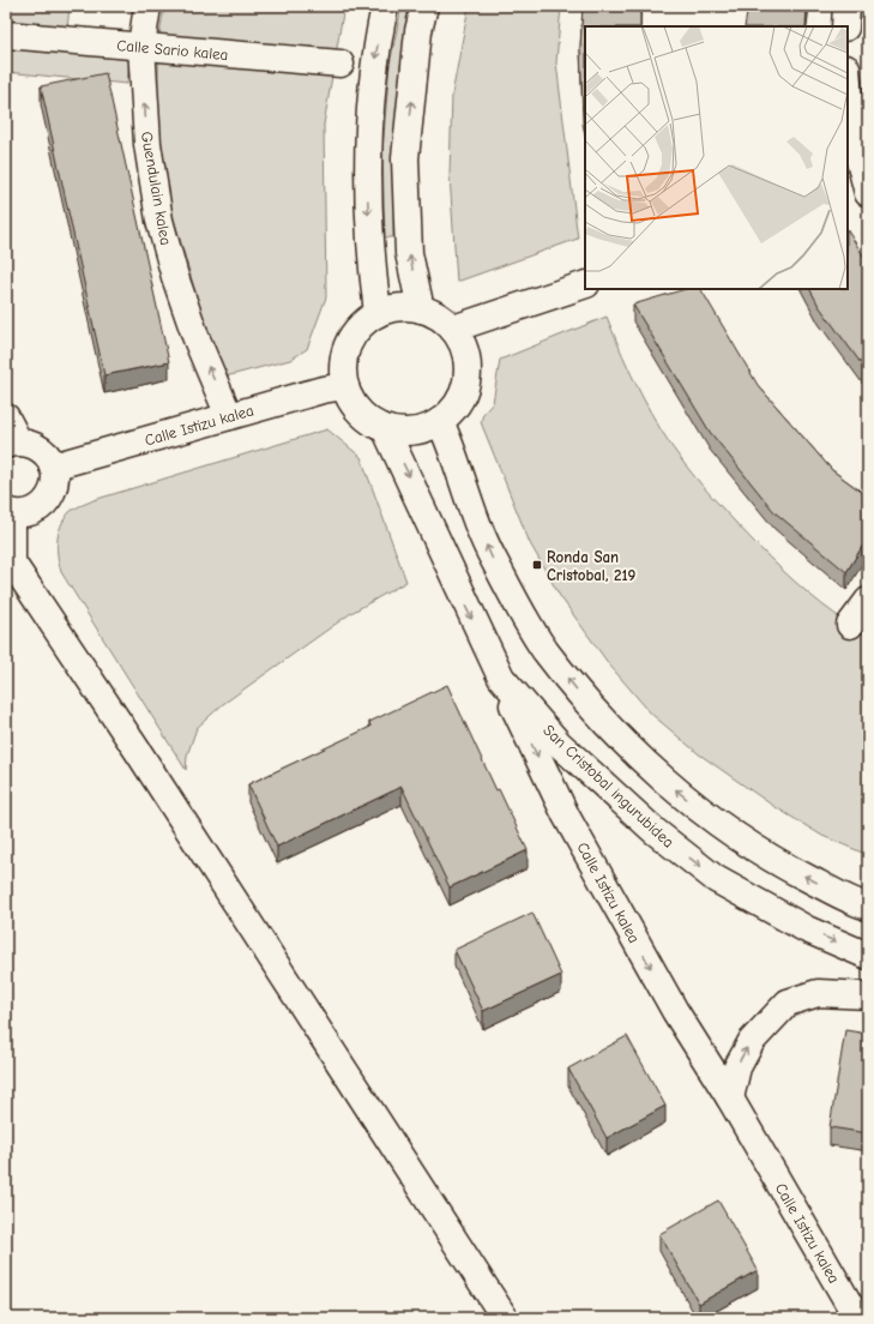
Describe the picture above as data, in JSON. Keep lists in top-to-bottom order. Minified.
{"streets":{"street":["Calle Sario kalea","Guendulain kalea","Calle Istizu kalea","San Cristobal ingurubidea"]},"crossings":[["Calle Sario kalea","Guendulain kalea"],["Guendulain kalea","Calle Istizu kalea"],["Calle Istizu kalea","San Cristobal ingurubidea"]],"places":{"transit":["Ronda San Cristobal, 219"]}}
